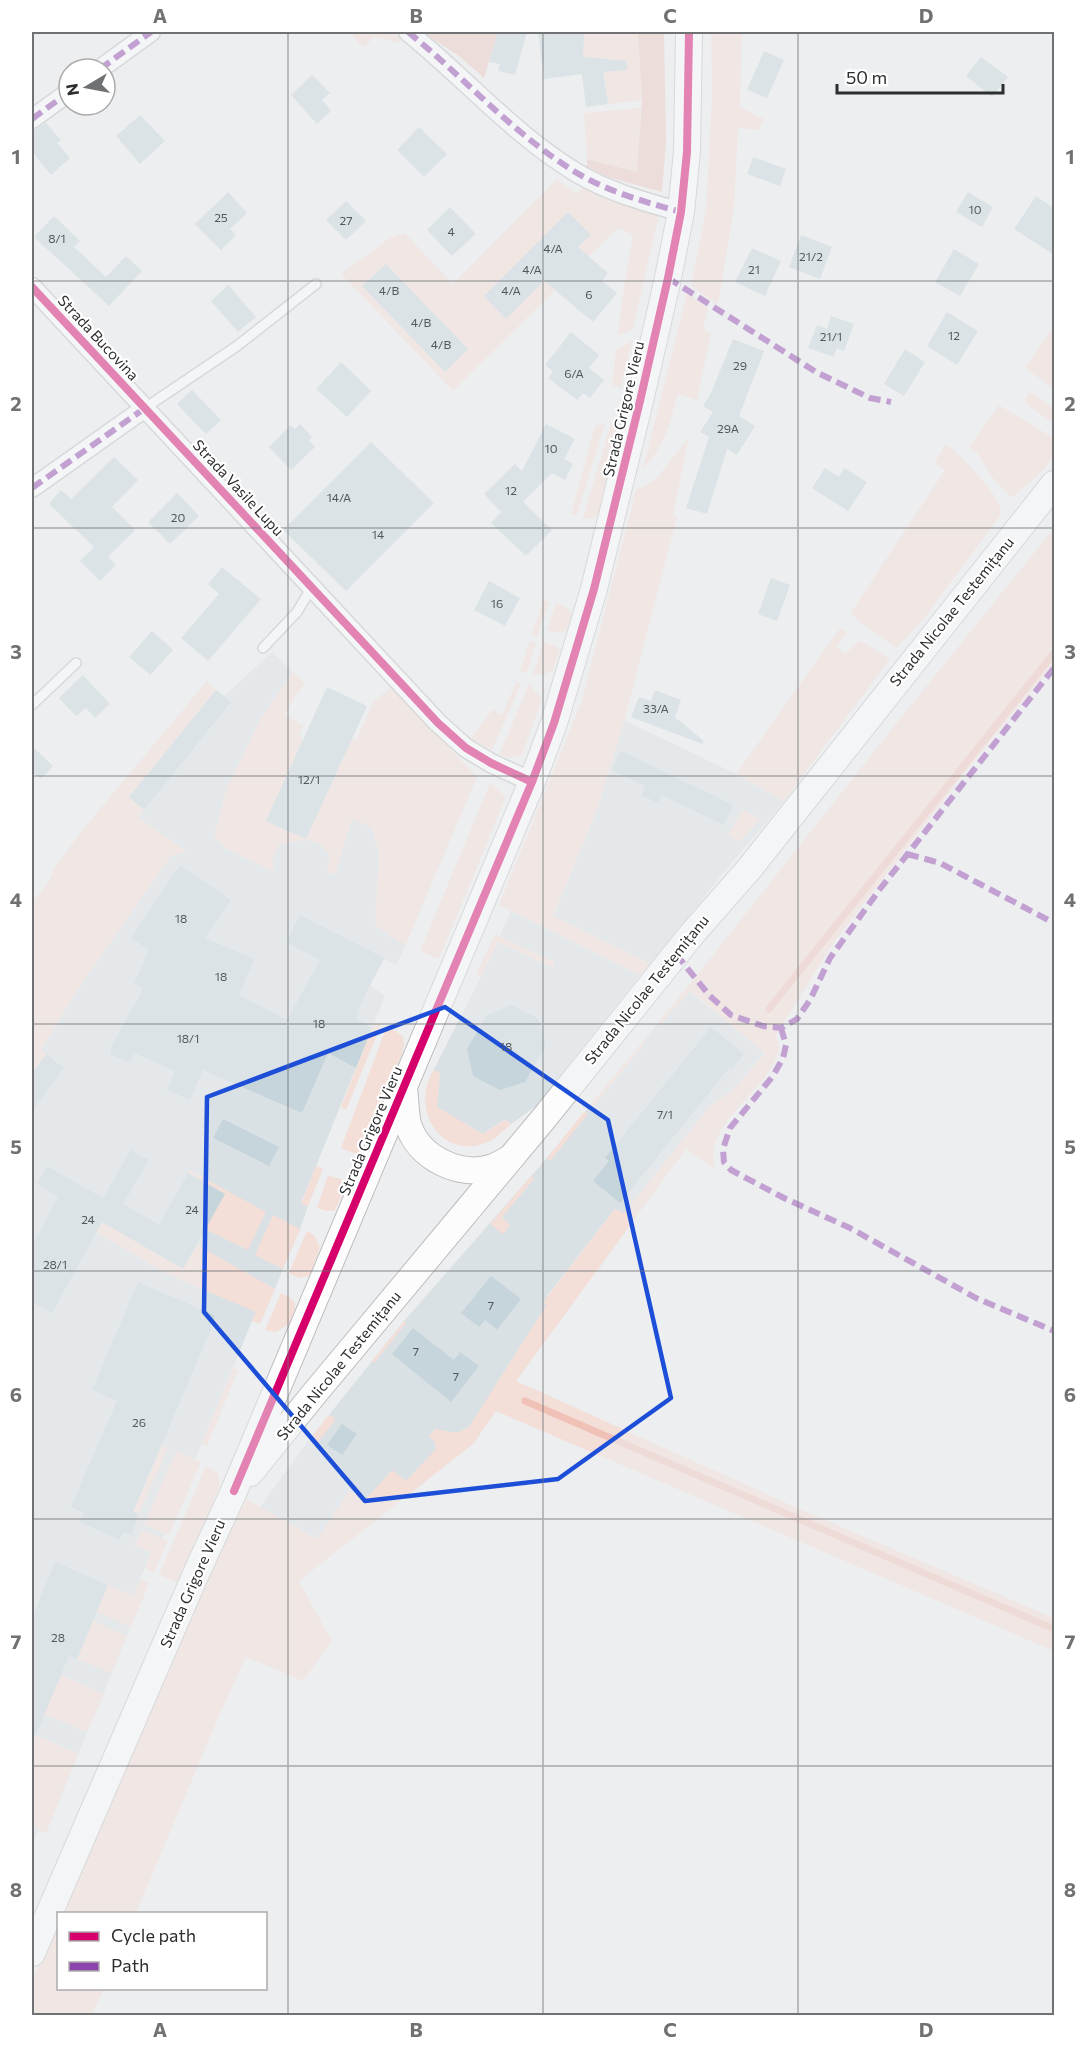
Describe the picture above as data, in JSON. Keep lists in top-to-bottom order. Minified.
{"streets":{"main road":["Strada Grigore Vieru","Strada Nicolae Testemițanu"],"street":["Strada Bucovina","Strada Vasile Lupu"]},"crossings":[["Strada Bucovina","Strada Vasile Lupu"],["Strada Grigore Vieru","Strada Nicolae Testemițanu"]],"house_numbers":["10","25","27","4","8/1","4/A","21/2","4/A","21","4/B","4/A","6","4/B","12","21/1","4/B","29","6/A","29A","10","12","14/A","20","14","16","33/A","12/1","18","18","18","18/1","18","7/1","24","24","28/1","7","7","7","26","28"],"legend":["Cycle path","Path"],"scale_bar":"50 m","north":"left","grid":{"columns":["A","B","C","D"],"rows":["1","2","3","4","5","6","7","8"]}}
